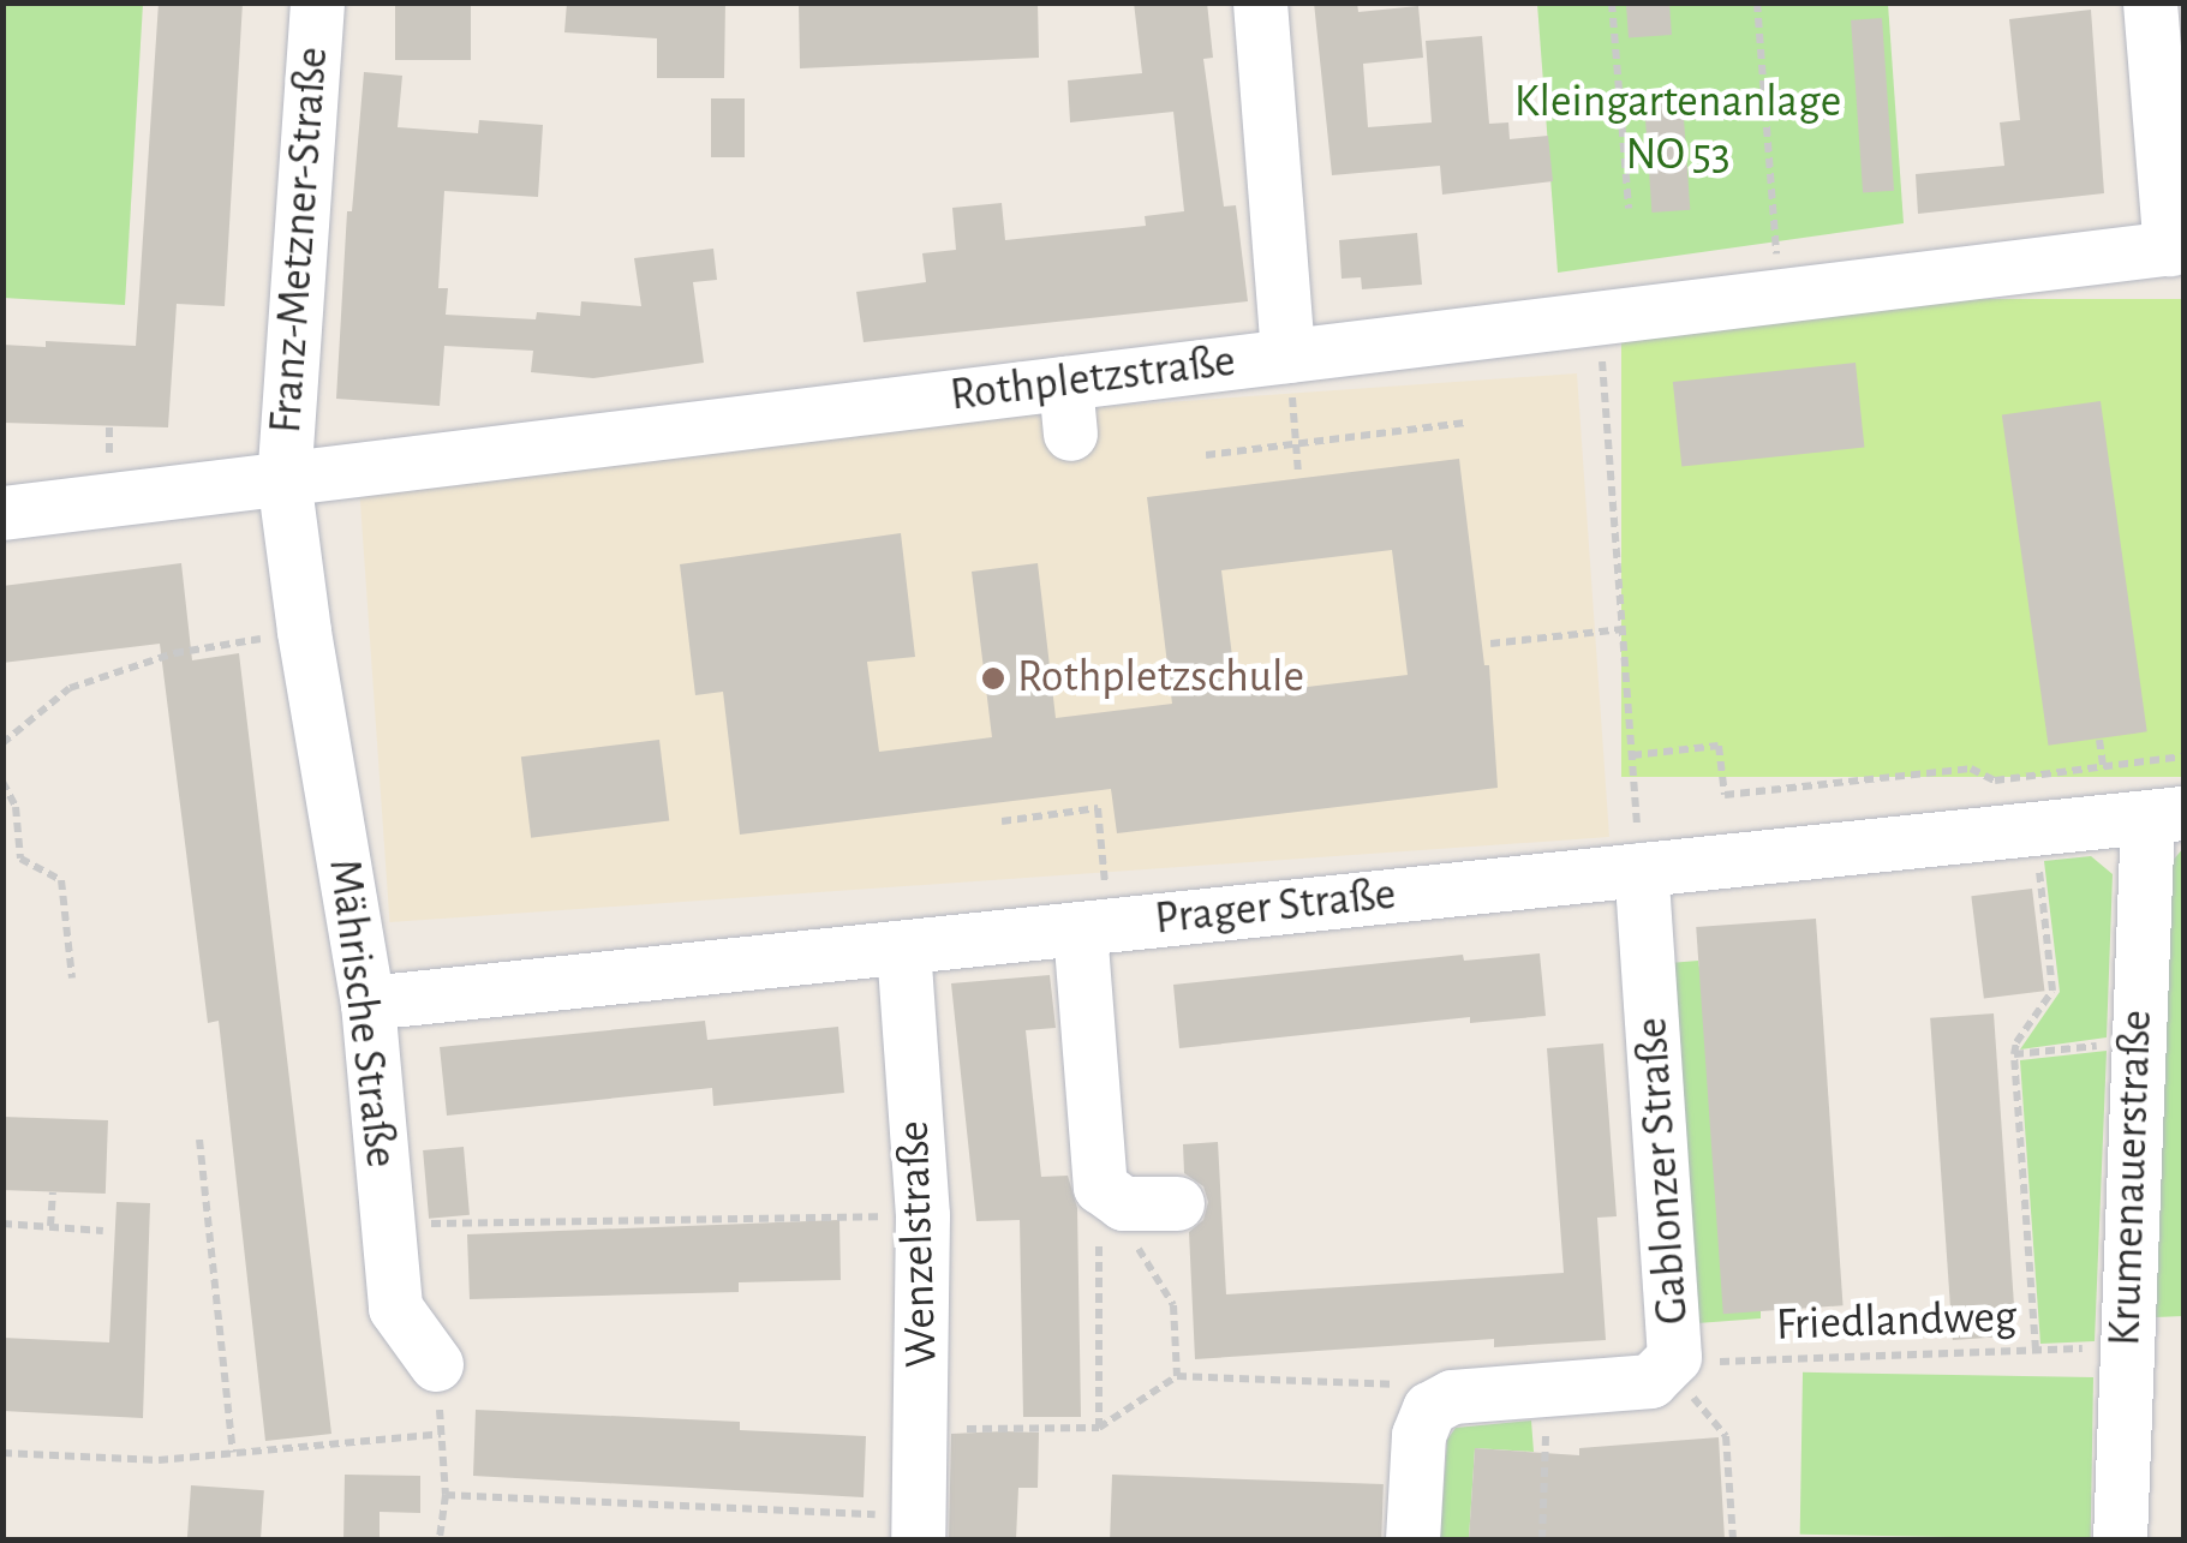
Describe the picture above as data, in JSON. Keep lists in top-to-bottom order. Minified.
{"streets":{"street":["Franz-Metzner-Straße","Rothpletzstraße","Prager Straße","Mährische Straße","Gablonzer Straße","Krumenauerstraße","Wenzelstraße"],"path":["Friedlandweg"]},"crossings":[["Franz-Metzner-Straße","Rothpletzstraße"],["Franz-Metzner-Straße","Mährische Straße"],["Rothpletzstraße","Mährische Straße"],["Prager Straße","Mährische Straße"],["Prager Straße","Gablonzer Straße"],["Prager Straße","Krumenauerstraße"],["Prager Straße","Wenzelstraße"],["Gablonzer Straße","Friedlandweg"],["Krumenauerstraße","Friedlandweg"]],"parks":["Kleingartenanlage NO 53"],"places":["Rothpletzschule"]}
